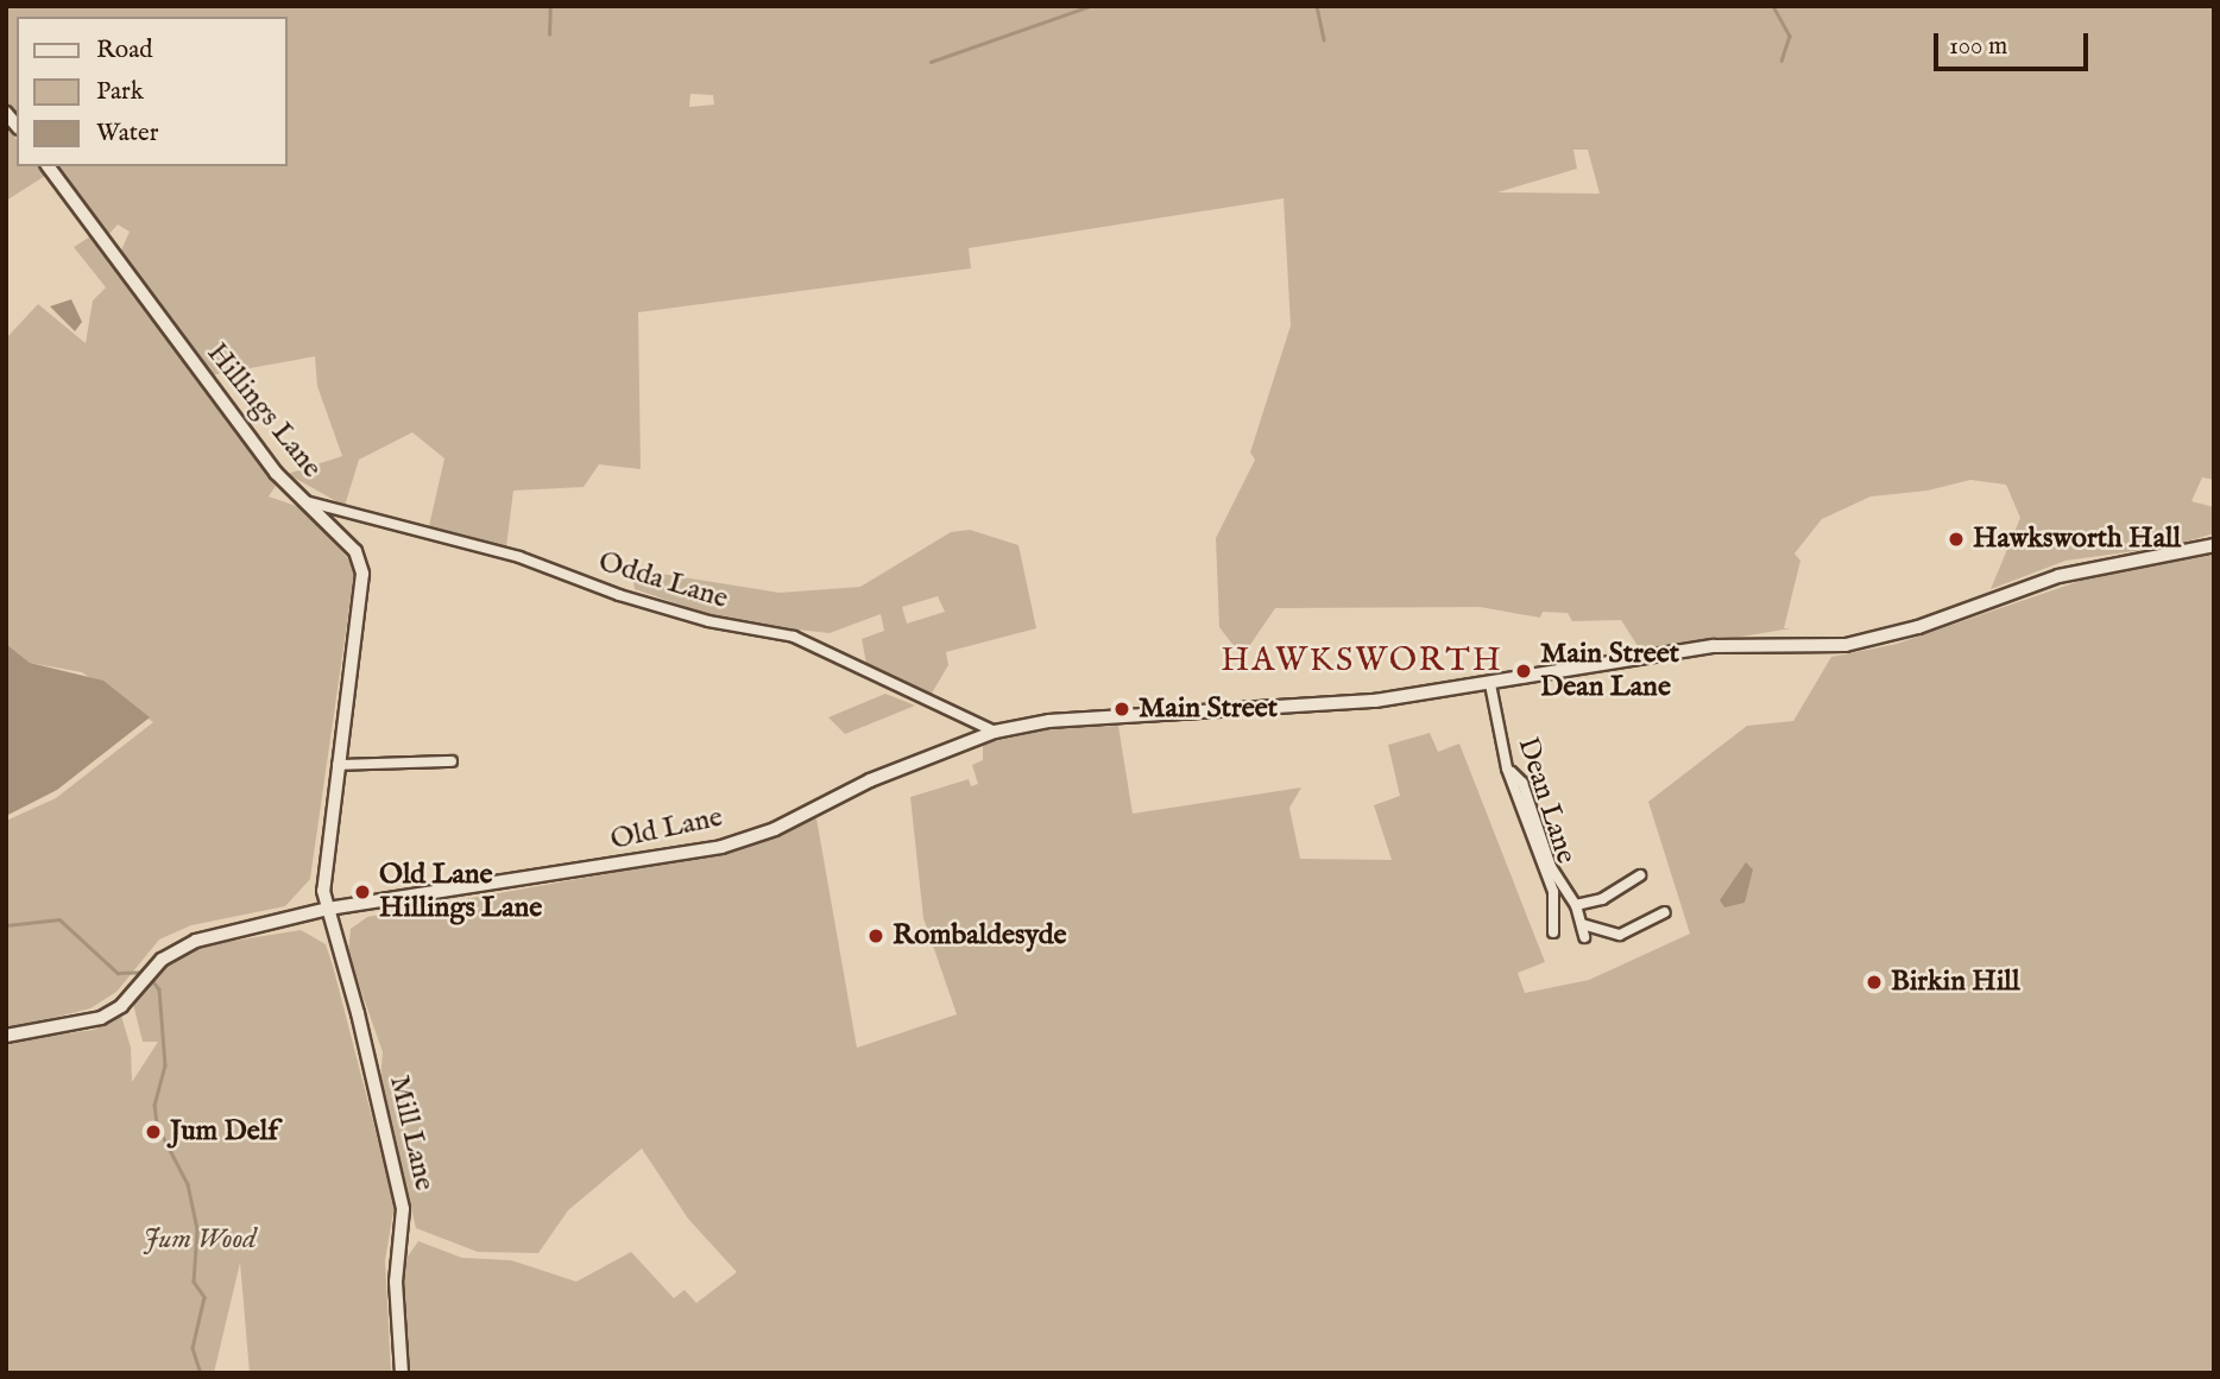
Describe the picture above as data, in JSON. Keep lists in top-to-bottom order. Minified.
{"streets":{"street":["Hillings Lane","Odda Lane","Dean Lane","Old Lane","Mill Lane"]},"crossings":[["Hillings Lane","Odda Lane"],["Hillings Lane","Old Lane"],["Hillings Lane","Mill Lane"],["Odda Lane","Old Lane"],["Old Lane","Mill Lane"]],"districts":["HAWKSWORTH"],"parks":["Jum Wood"],"places":["Hawksworth Hall","Main Street Dean Lane","Main Street","Old Lane Hillings Lane","Rombaldesyde","Birkin Hill","Jum Delf"],"legend":["Road","Park","Water"],"scale_bar":"100 m"}
